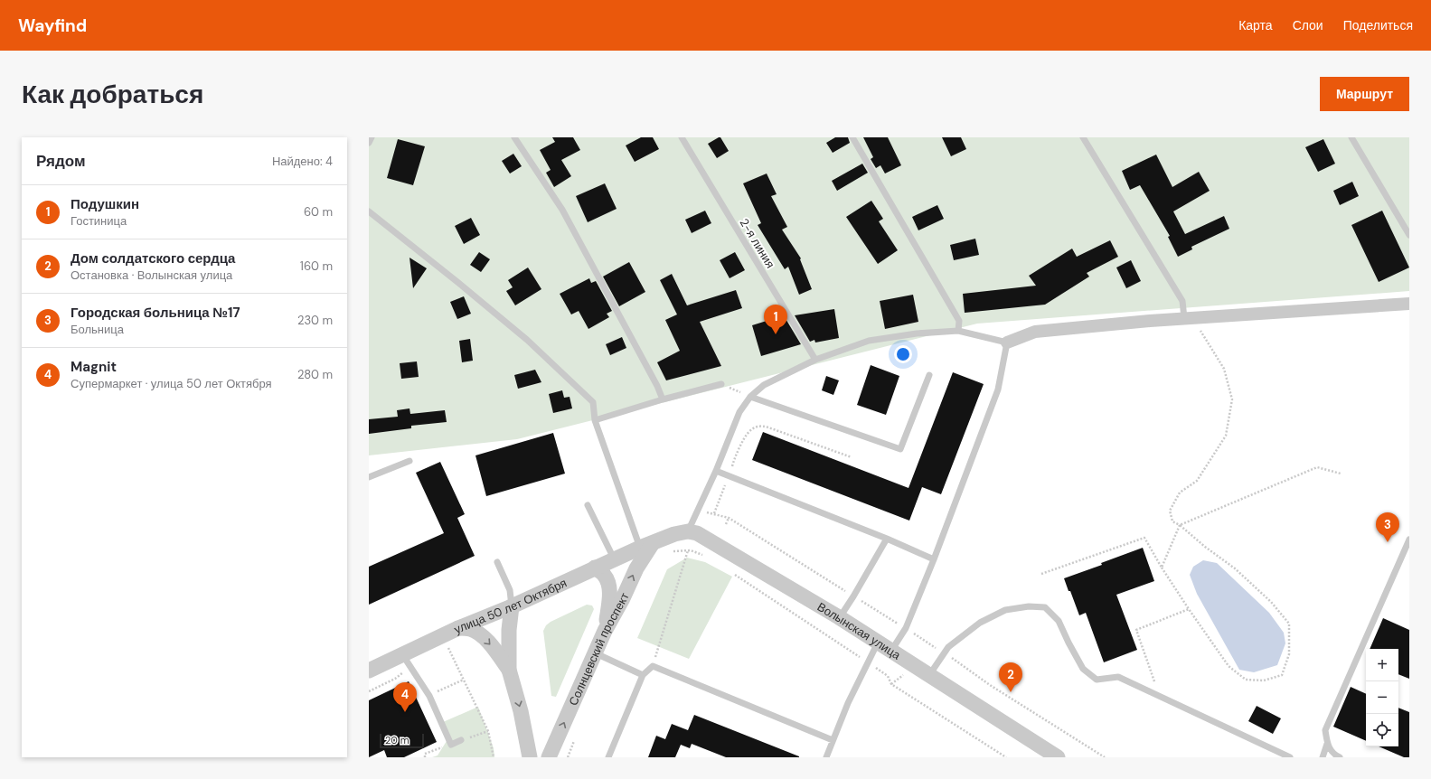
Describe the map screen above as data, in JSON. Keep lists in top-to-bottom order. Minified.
{"streets":{"street":["улица 50 лет Октября","Волынская улица","Солнцевский проспект"],"lane":["2-я линия"]},"crossings":[["улица 50 лет Октября","Солнцевский проспект"]],"one_way":["Солнцевский проспект"],"scale_bar":"20 m","page":{"header":"Wayfind","nav":["Карта","Слои","Поделиться"],"buttons":"Маршрут","title":"Как добраться","heading":["Рядом","Найдено: 4"],"list":[{"mark":"1","name":"Подушкин","note":"Гостиница","value":"60 m"},{"mark":"2","name":"Дом солдатского сердца","note":"Остановка · Волынская улица","value":"160 m"},{"mark":"3","name":"Городская больница №17","note":"Больница","value":"230 m"},{"mark":"4","name":"Magnit","note":"Супермаркет · улица 50 лет Октября","value":"280 m"}],"pins":["1","3","2","4"],"map_buttons":["+","−"],"scale":"20 m"}}
